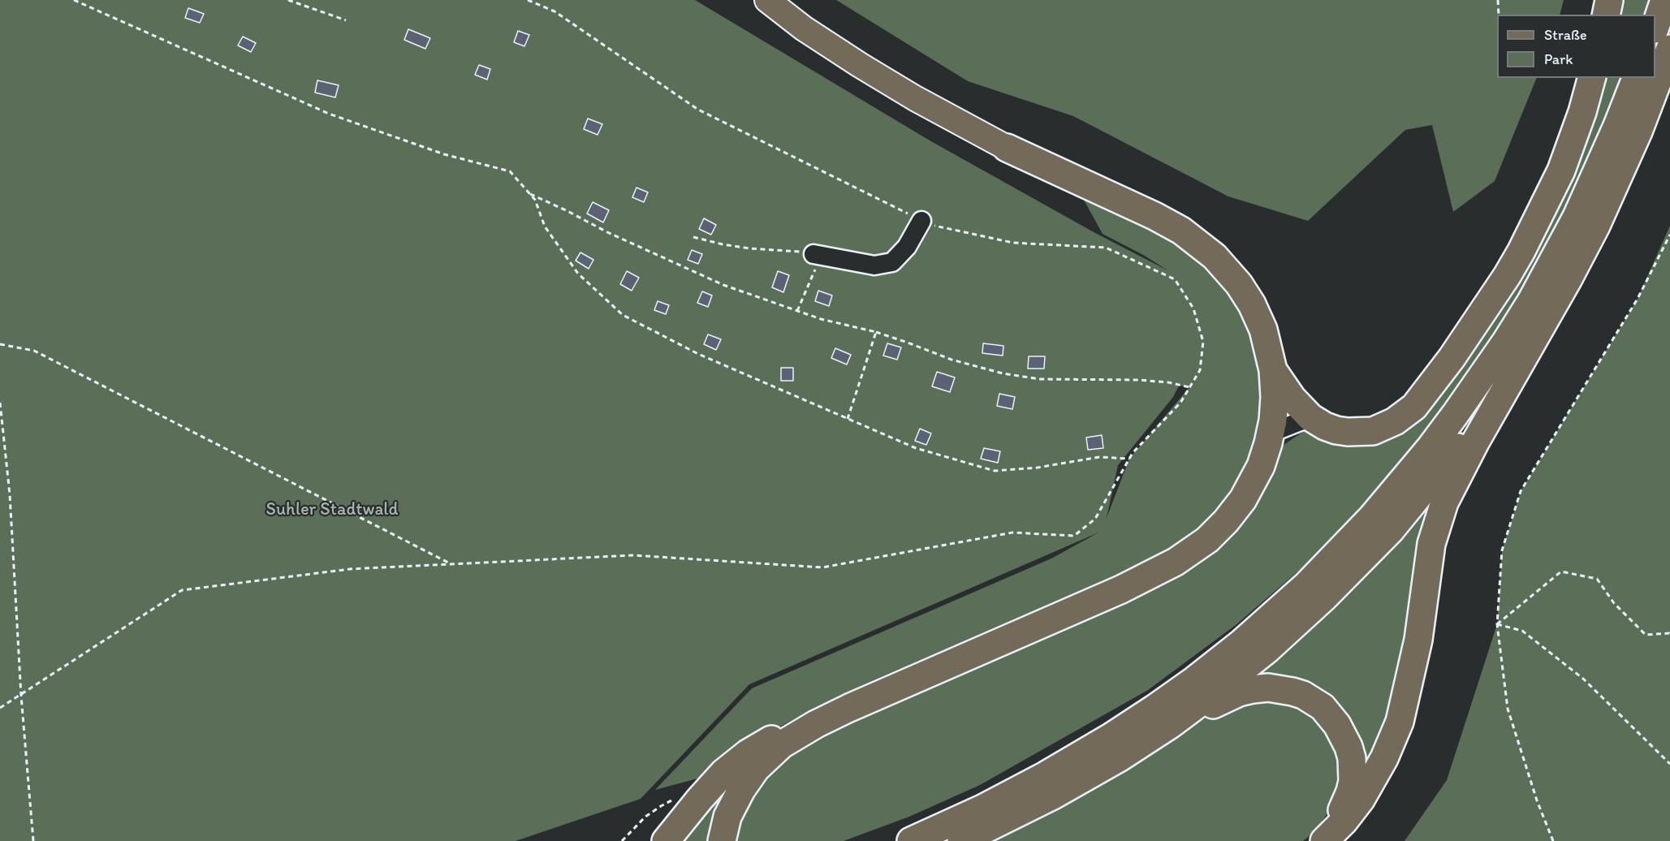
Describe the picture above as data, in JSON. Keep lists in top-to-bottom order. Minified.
{"parks":["Suhler Stadtwald"],"legend":["Straße","Park"]}
